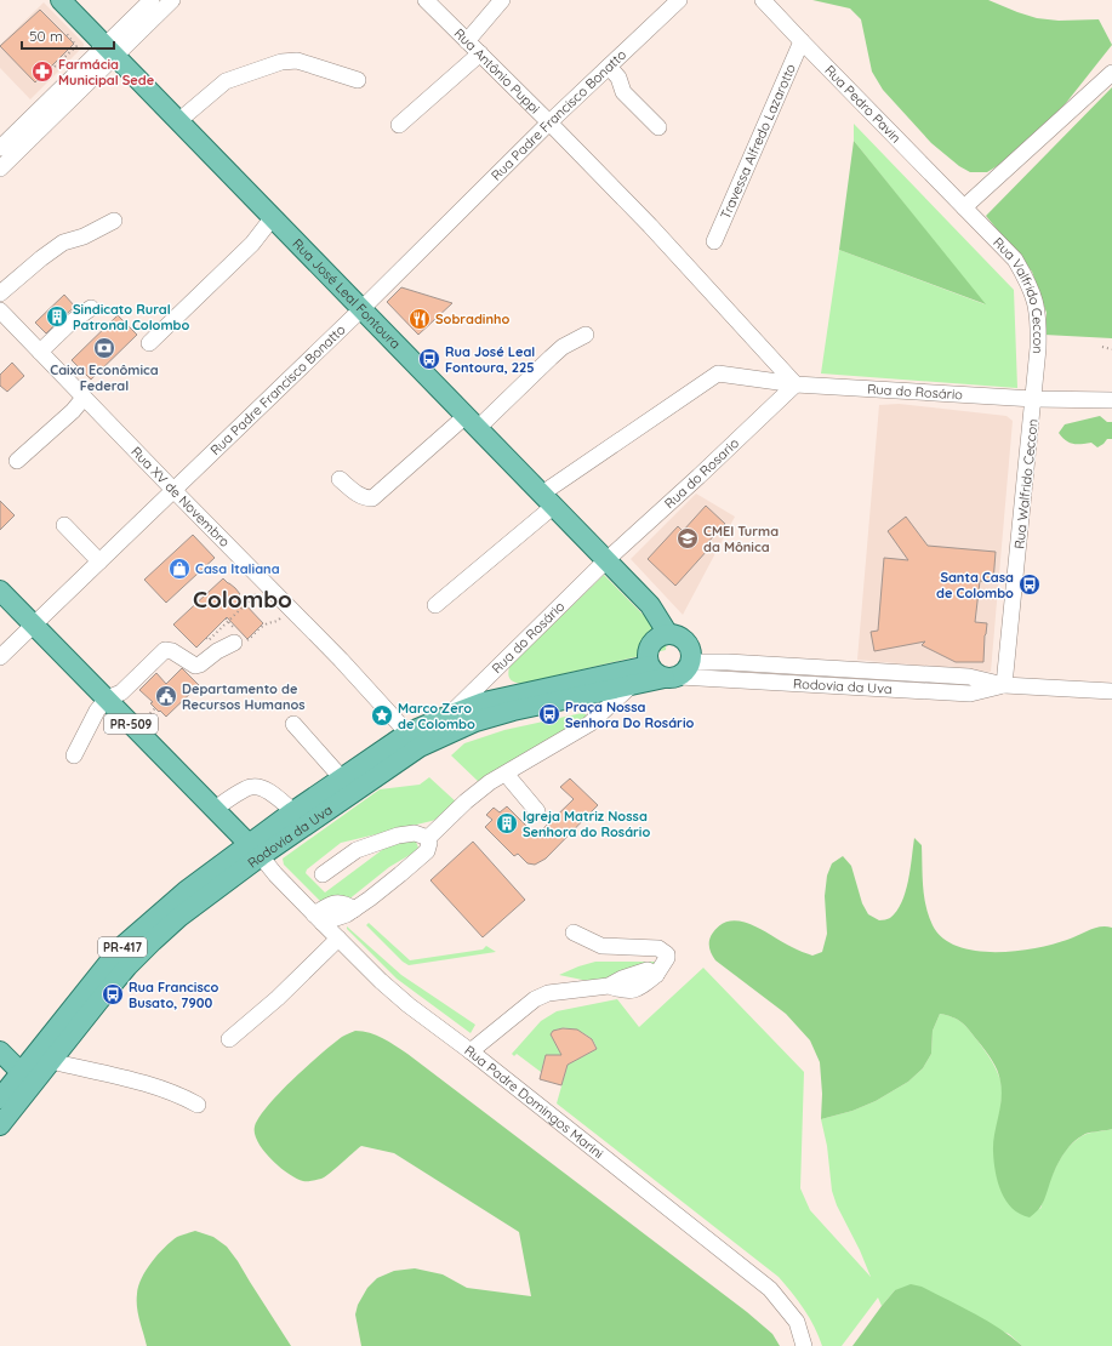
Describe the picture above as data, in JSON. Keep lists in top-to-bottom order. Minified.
{"streets":{"main road":["Rua José Leal Fontoura","Rodovia da Uva","PR-509","PR-417"],"street":["Rua Antônio Puppi","Rua Pedro Pavin","Rua Padre Francisco Bonatto","Travessa Alfredo Lazarotto","Rua Valfrido Ceccon","Rua do Rosário","Rua do Rosario","Rua Walfrido Ceccon","Rua XV de Novembro","Rua Padre Domingos Marini"]},"crossings":[["Rua Antônio Puppi","Rua Padre Francisco Bonatto"],["Rua Antônio Puppi","Rua do Rosário"],["Rua Antônio Puppi","Rua do Rosario"],["Rua Pedro Pavin","Travessa Alfredo Lazarotto"],["Rua Pedro Pavin","Rua Valfrido Ceccon"],["Rua Padre Francisco Bonatto","Rua José Leal Fontoura"],["Rua Padre Francisco Bonatto","Rua XV de Novembro"],["Rua Padre Francisco Bonatto","PR-509"],["Rua José Leal Fontoura","Rua do Rosário"],["Rua José Leal Fontoura","Rua do Rosario"],["Rua José Leal Fontoura","Rodovia da Uva"],["Rua Valfrido Ceccon","Rua do Rosário"],["Rua Valfrido Ceccon","Rua Walfrido Ceccon"],["Rua do Rosário","Rua do Rosario"],["Rua do Rosário","Rua Walfrido Ceccon"],["Rua do Rosário","Rodovia da Uva"],["Rua Walfrido Ceccon","Rodovia da Uva"],["Rua XV de Novembro","Rodovia da Uva"],["Rodovia da Uva","PR-509"],["Rodovia da Uva","Rua Padre Domingos Marini"],["PR-509","Rua Padre Domingos Marini"]],"districts":["Colombo"],"places":{"pharmacy":["Farmácia Municipal Sede"],"building":["Sindicato Rural Patronal Colombo","Igreja Matriz Nossa Senhora do Rosário"],"restaurant":["Sobradinho"],"bank":["Caixa Econômica Federal"],"bus stop":["Rua José Leal Fontoura, 225","Santa Casa de Colombo","Praça Nossa Senhora Do Rosário","Rua Francisco Busato, 7900"],"school or university":["CMEI Turma da Mônica"],"shop":["Casa Italiana"],"public building":["Departamento de Recursos Humanos"],"place":["Marco Zero de Colombo"]},"scale_bar":"50 m"}
